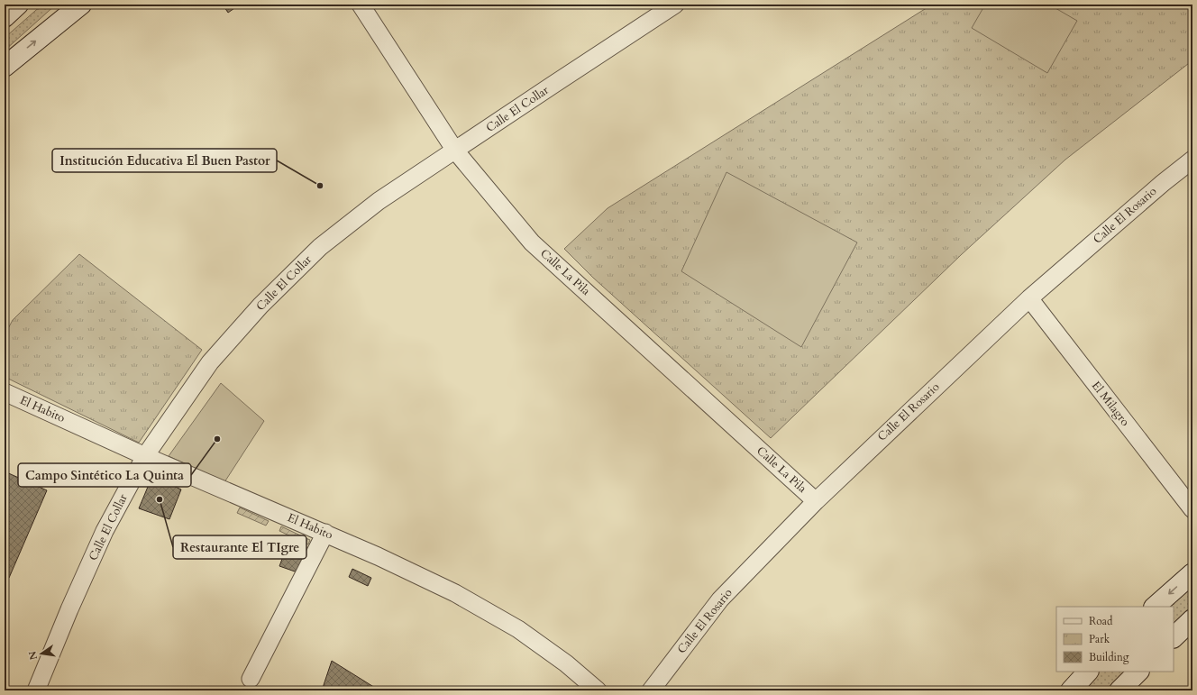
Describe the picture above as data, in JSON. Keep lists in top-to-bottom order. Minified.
{"streets":{"street":["Calle El Collar","Calle El Rosario","Calle La Pila","El Milagro","El Habito"]},"crossings":[["Calle El Collar","Calle La Pila"],["Calle El Collar","El Habito"],["Calle El Rosario","Calle La Pila"],["Calle El Rosario","El Milagro"]],"places":["Institución Educativa El Buen Pastor","Campo Sintético La Quinta","Restaurante El TIgre"],"legend":["Road","Park","Building"],"north":"left"}
